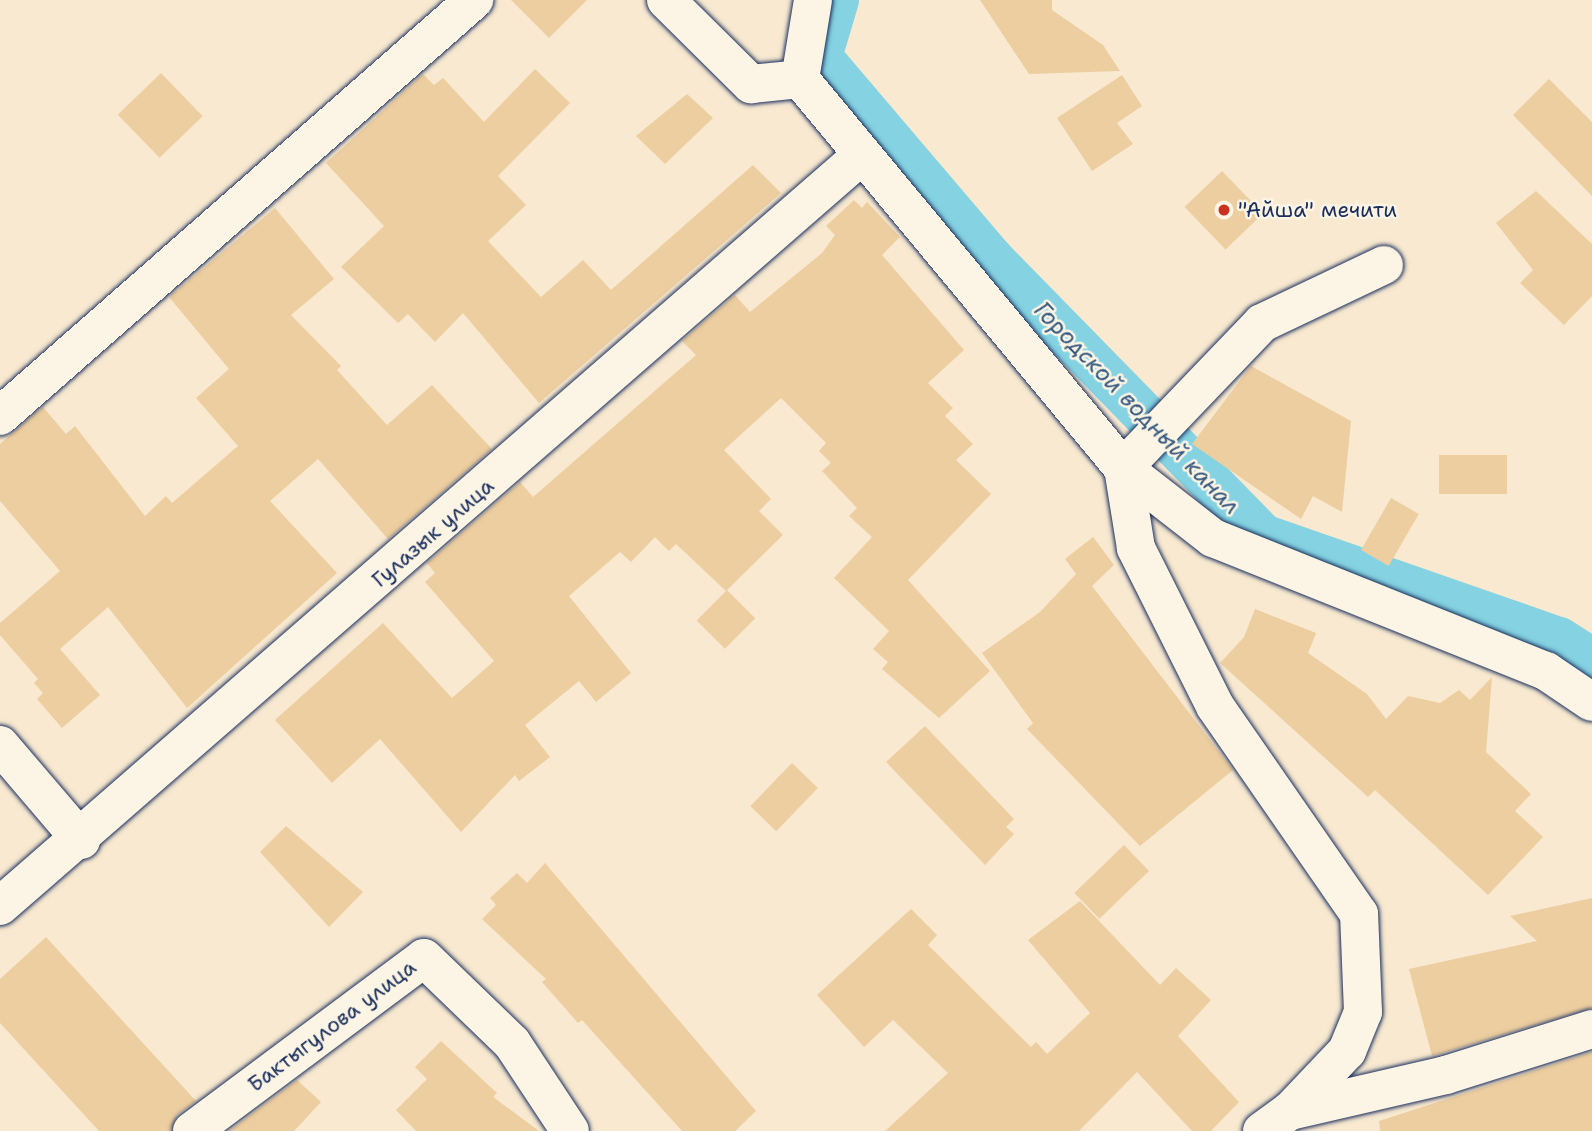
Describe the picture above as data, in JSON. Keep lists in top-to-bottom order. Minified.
{"streets":{"street":["Гулазык улица","Бактыгулова улица"]},"water":["Городской водный канал"],"places":["\"Айша\" мечити"]}
